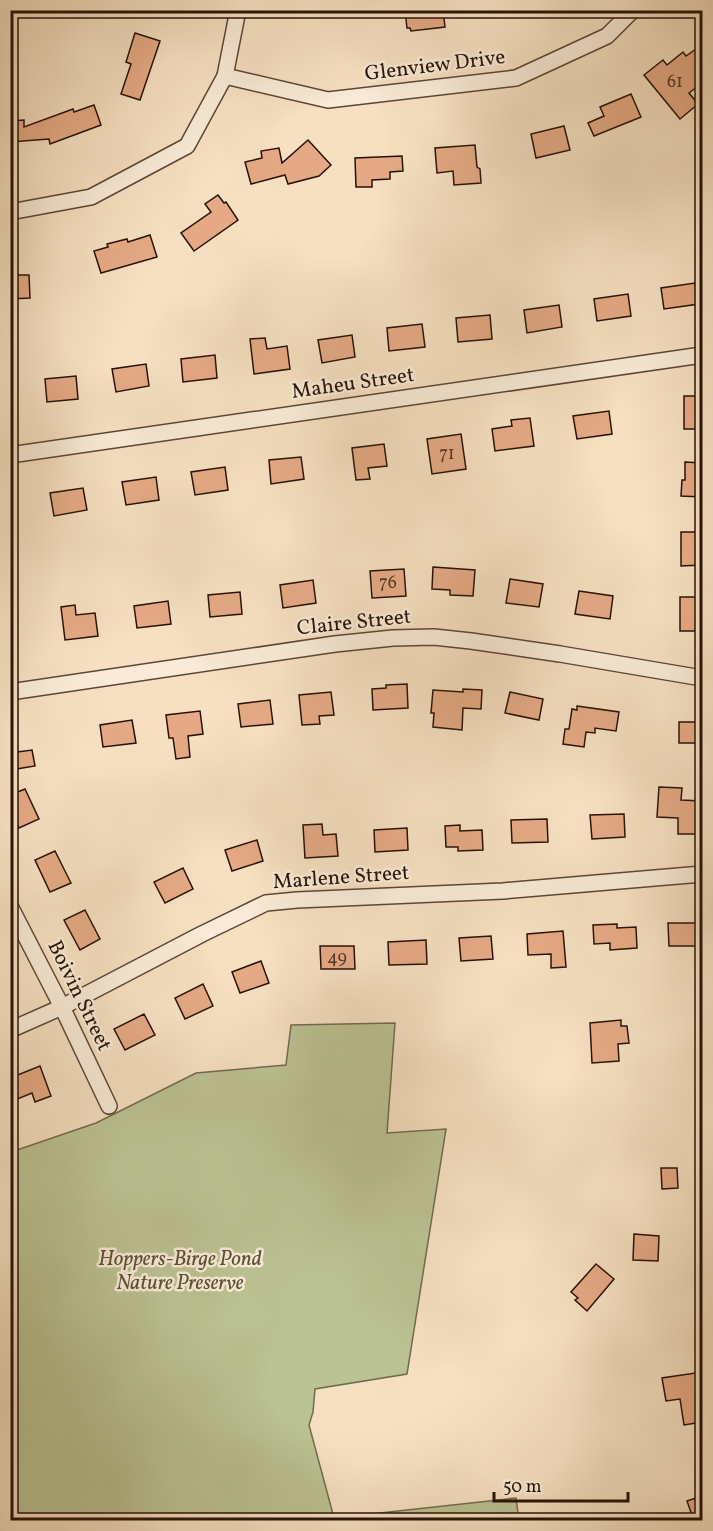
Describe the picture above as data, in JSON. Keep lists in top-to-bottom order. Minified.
{"streets":{"street":["Glenview Drive","Maheu Street","Claire Street","Marlene Street","Boivin Street"]},"crossings":[["Marlene Street","Boivin Street"]],"parks":["Hoppers-Birge Pond Nature Preserve"],"house_numbers":["61","71","76","49"],"scale_bar":"50 m"}
